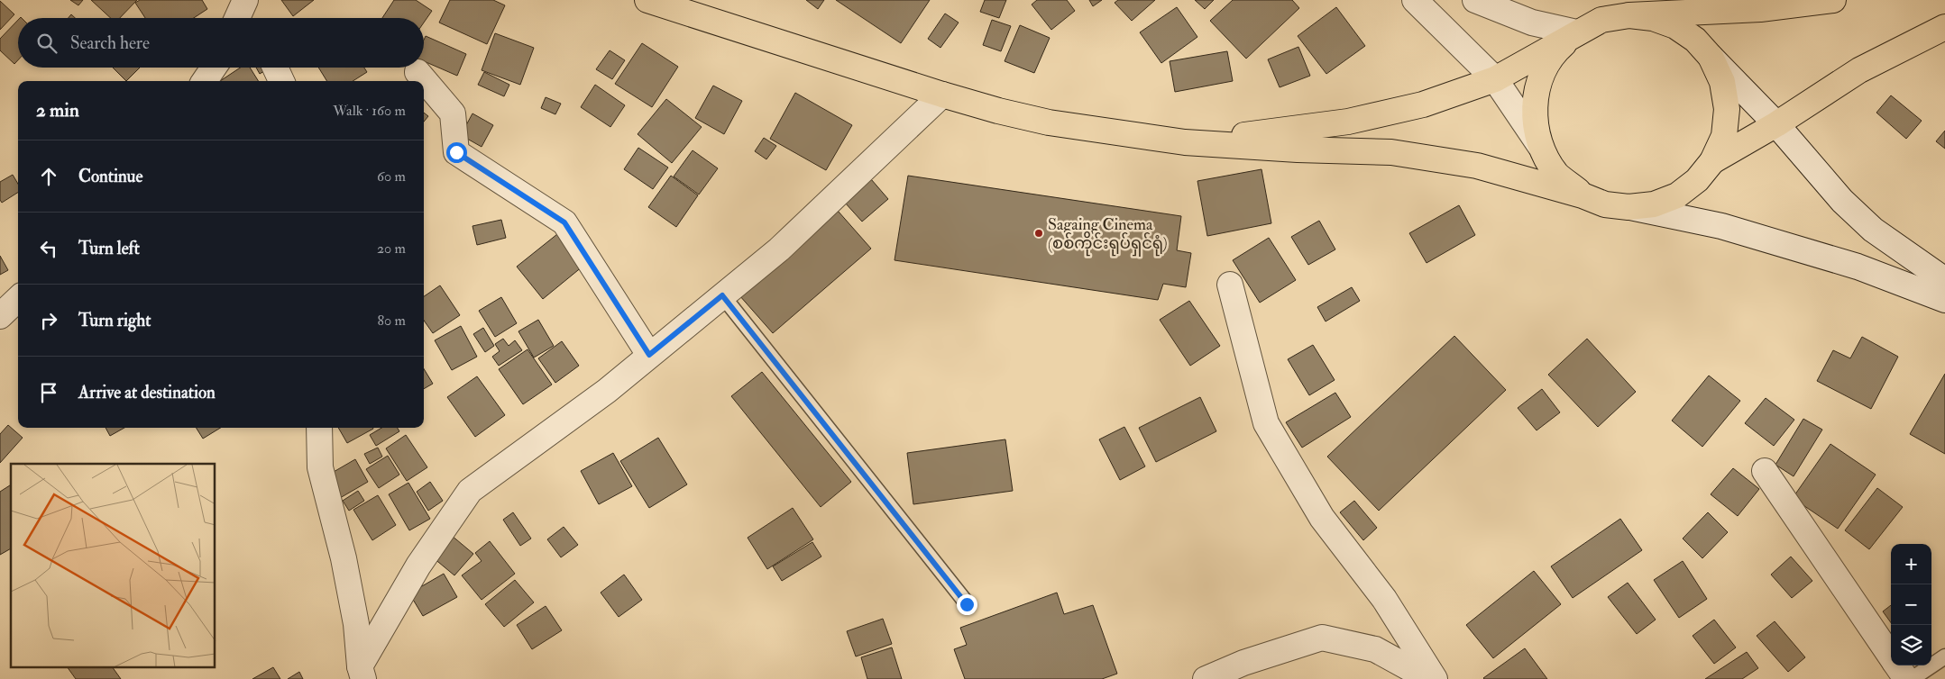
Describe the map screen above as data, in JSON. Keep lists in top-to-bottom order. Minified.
{"places":["Sagaing Cinema (စစ်ကိုင်းရုပ်ရှင်ရုံ)"],"page":{"search":"Search here","heading":["2 min","Walk · 160 m"],"list":[["Continue","60 m"],["Turn left","20 m"],["Turn right","80 m"],"Arrive at destination"],"map_buttons":["+","−"]}}
